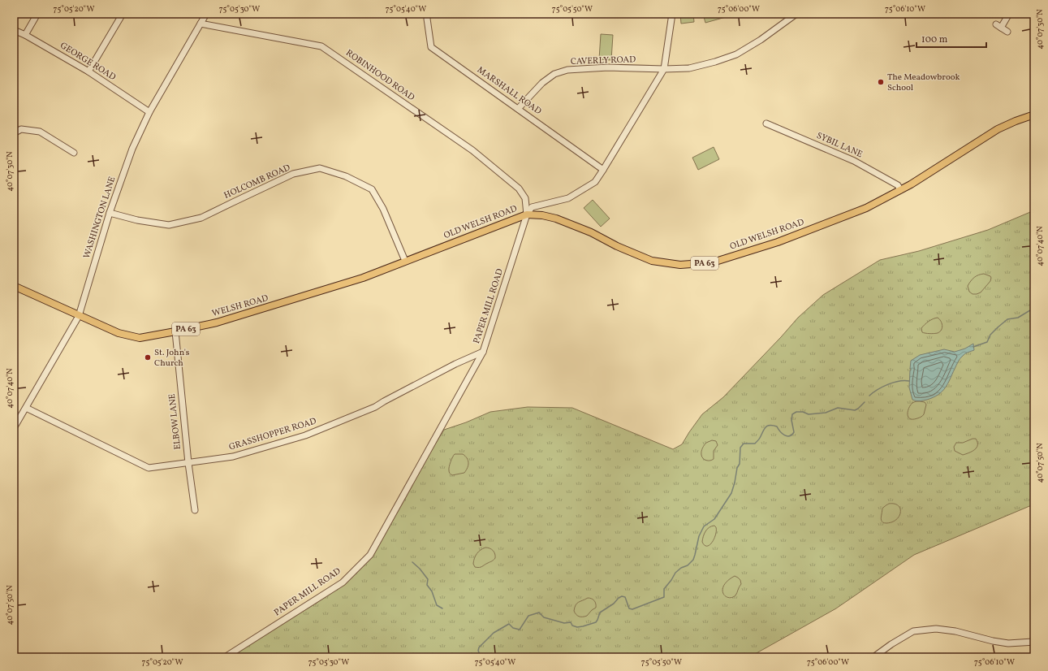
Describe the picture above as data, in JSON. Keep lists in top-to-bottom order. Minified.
{"streets":{"main road":["OLD WELSH ROAD","PA 63","WELSH ROAD"],"street":["CAVERLY ROAD","GEORGE ROAD","ROBINHOOD ROAD","MARSHALL ROAD","SYBIL LANE","HOLCOMB ROAD","WASHINGTON LANE","PAPER MILL ROAD","ELBOW LANE","GRASSHOPPER ROAD"]},"crossings":[["CAVERLY ROAD","MARSHALL ROAD"],["GEORGE ROAD","WASHINGTON LANE"],["ROBINHOOD ROAD","WASHINGTON LANE"],["ROBINHOOD ROAD","OLD WELSH ROAD"],["ROBINHOOD ROAD","PAPER MILL ROAD"],["SYBIL LANE","OLD WELSH ROAD"],["HOLCOMB ROAD","WASHINGTON LANE"],["HOLCOMB ROAD","OLD WELSH ROAD"],["WASHINGTON LANE","WELSH ROAD"],["WASHINGTON LANE","GRASSHOPPER ROAD"],["OLD WELSH ROAD","WELSH ROAD"],["OLD WELSH ROAD","PAPER MILL ROAD"],["WELSH ROAD","ELBOW LANE"],["PAPER MILL ROAD","GRASSHOPPER ROAD"],["ELBOW LANE","GRASSHOPPER ROAD"]],"places":["The Meadowbrook School","St. John's Church"],"scale_bar":"100 m","coordinates":["75°05'20\"W","75°05'30\"W","75°05'40\"W","75°05'50\"W","75°06'00\"W","75°06'10\"W","40°07'30\"N","40°07'40\"N","40°07'50\"N"]}
